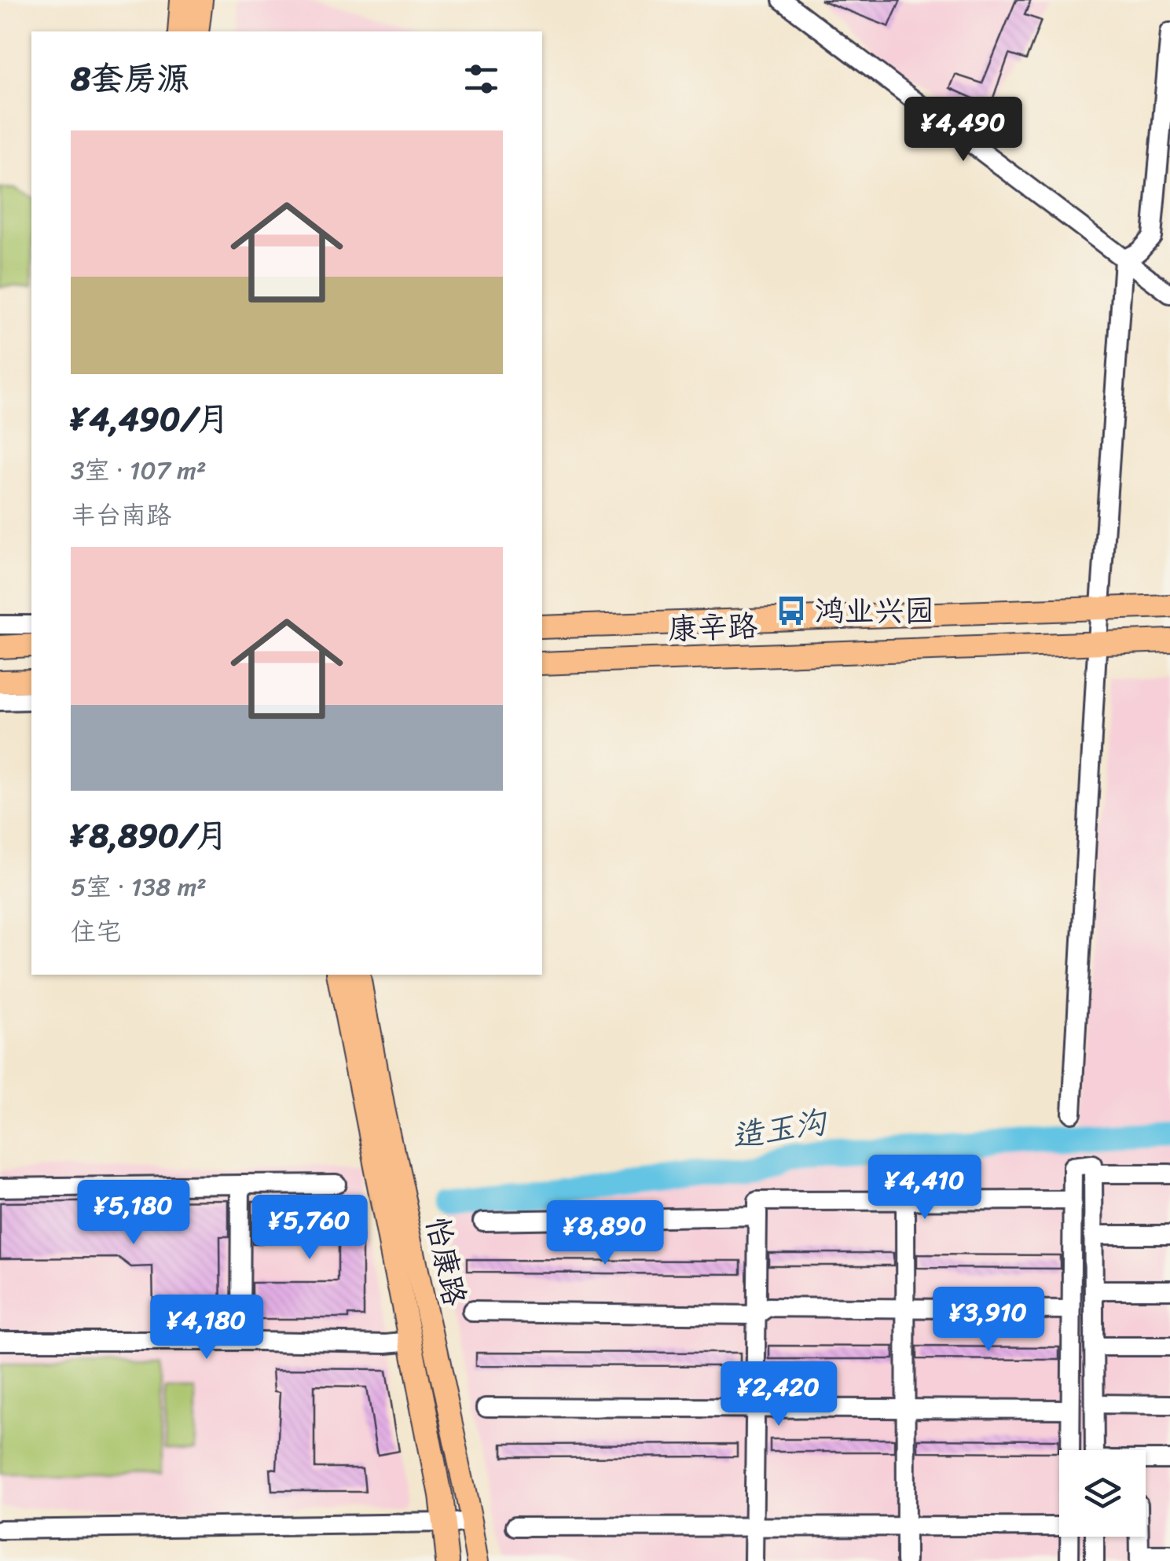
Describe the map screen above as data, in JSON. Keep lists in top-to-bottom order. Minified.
{"streets":{"main road":["康辛路","怡康路"]},"water":["造玉沟"],"places":{"bus stop":["鸿业兴园"]},"page":{"heading":"8套房源","price":["¥4,490","¥4,410","¥5,180","¥5,760","¥8,890","¥3,910","¥4,180","¥2,420"],"list":[{"name":"¥4,490/月","note":"3室 · 107 m² · 丰台南路"},{"name":"¥8,890/月","note":"5室 · 138 m² · 住宅"}]}}
